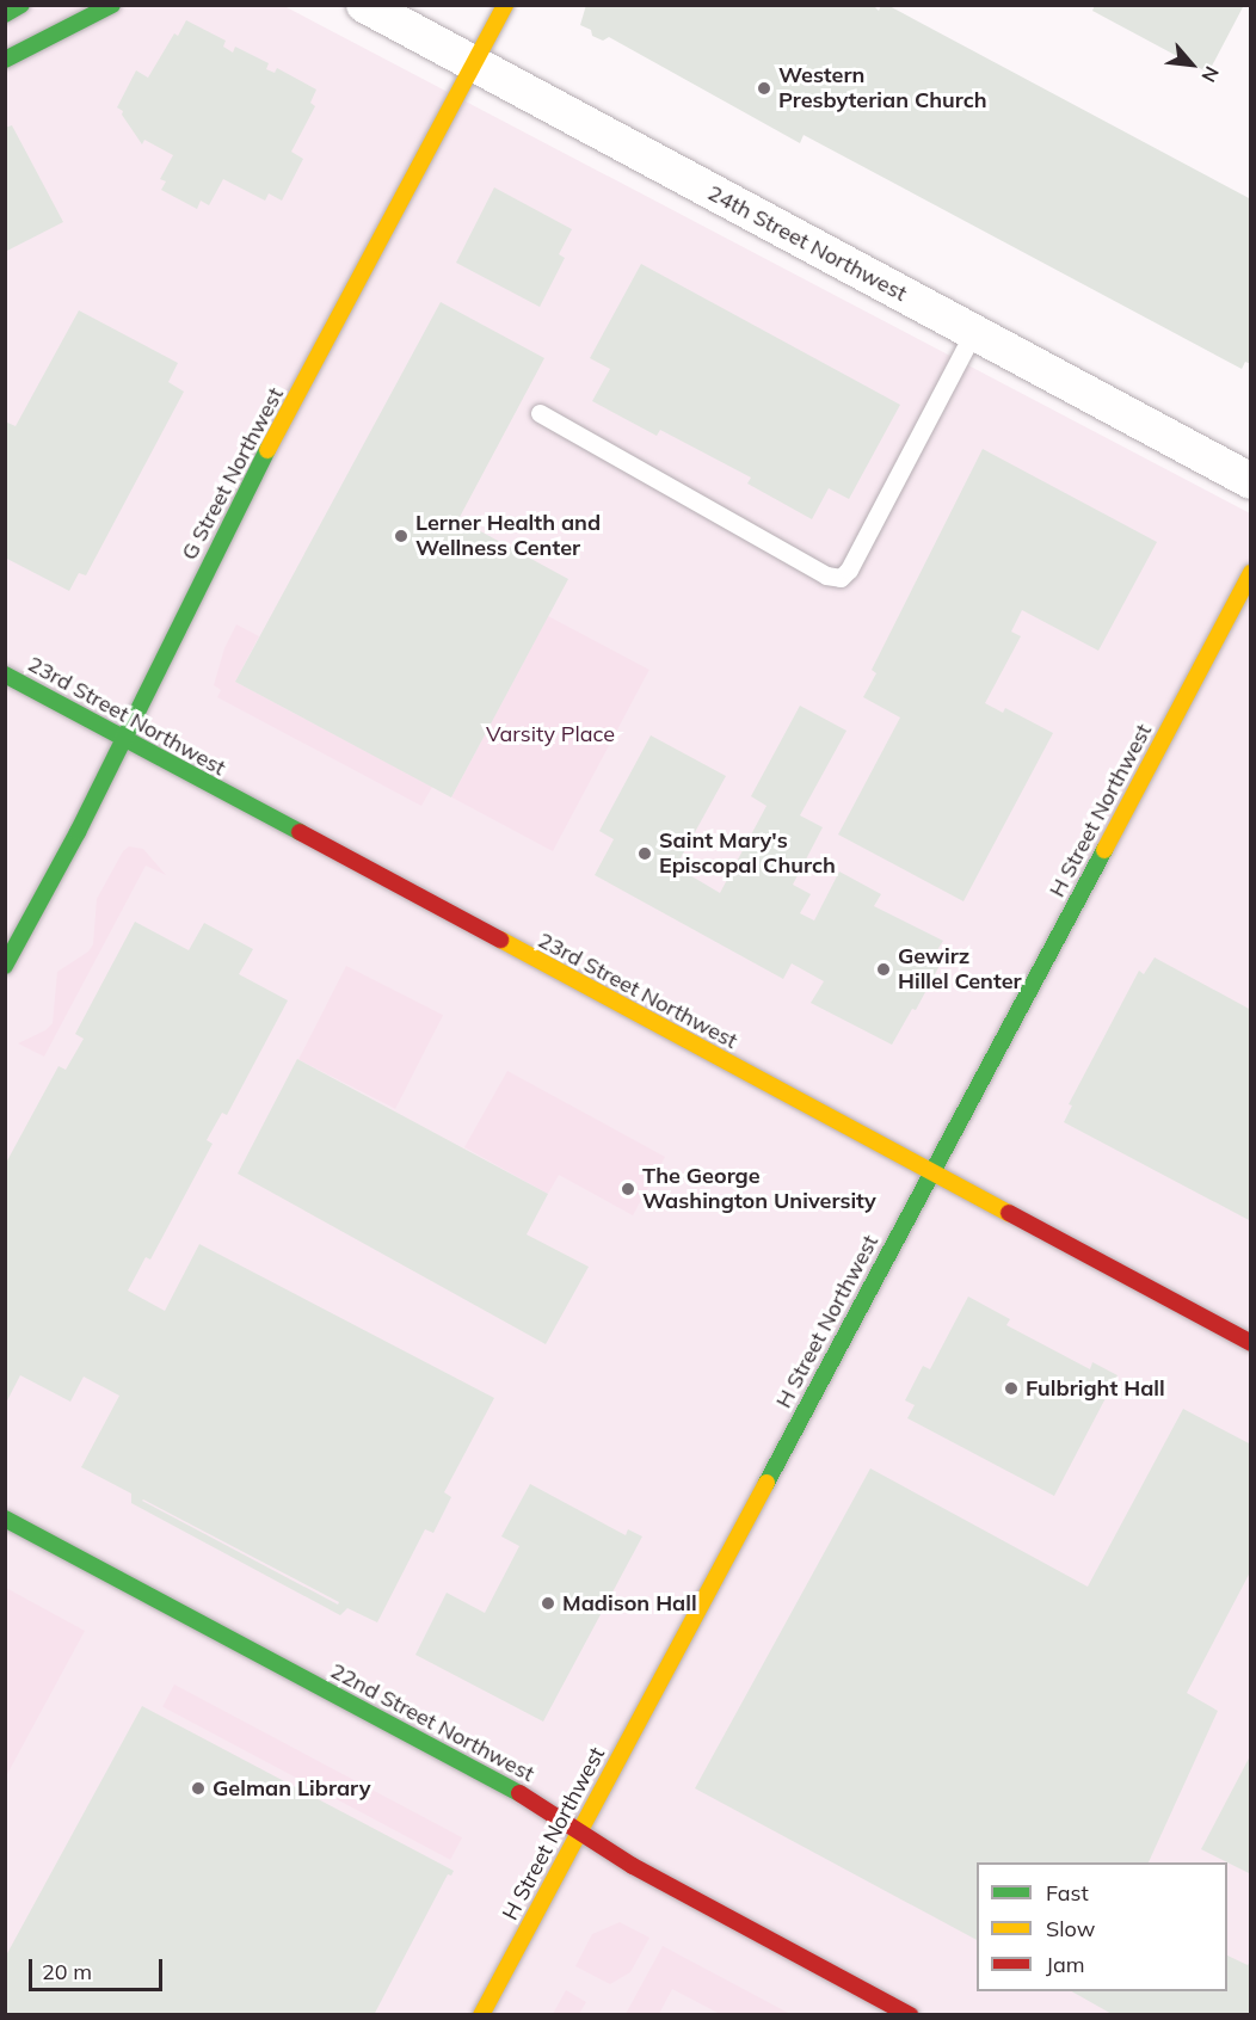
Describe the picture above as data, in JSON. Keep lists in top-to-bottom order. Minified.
{"streets":{"street":["24th Street Northwest","G Street Northwest","23rd Street Northwest","H Street Northwest","22nd Street Northwest"]},"crossings":[["24th Street Northwest","G Street Northwest"],["G Street Northwest","23rd Street Northwest"],["23rd Street Northwest","H Street Northwest"],["H Street Northwest","22nd Street Northwest"]],"parks":["Varsity Place"],"places":["Western Presbyterian Church","Lerner Health and Wellness Center","Saint Mary's Episcopal Church","Gewirz Hillel Center","The George Washington University","Fulbright Hall","Madison Hall","Gelman Library"],"legend":["Fast","Slow","Jam"],"scale_bar":"20 m","north":"bottom right"}
